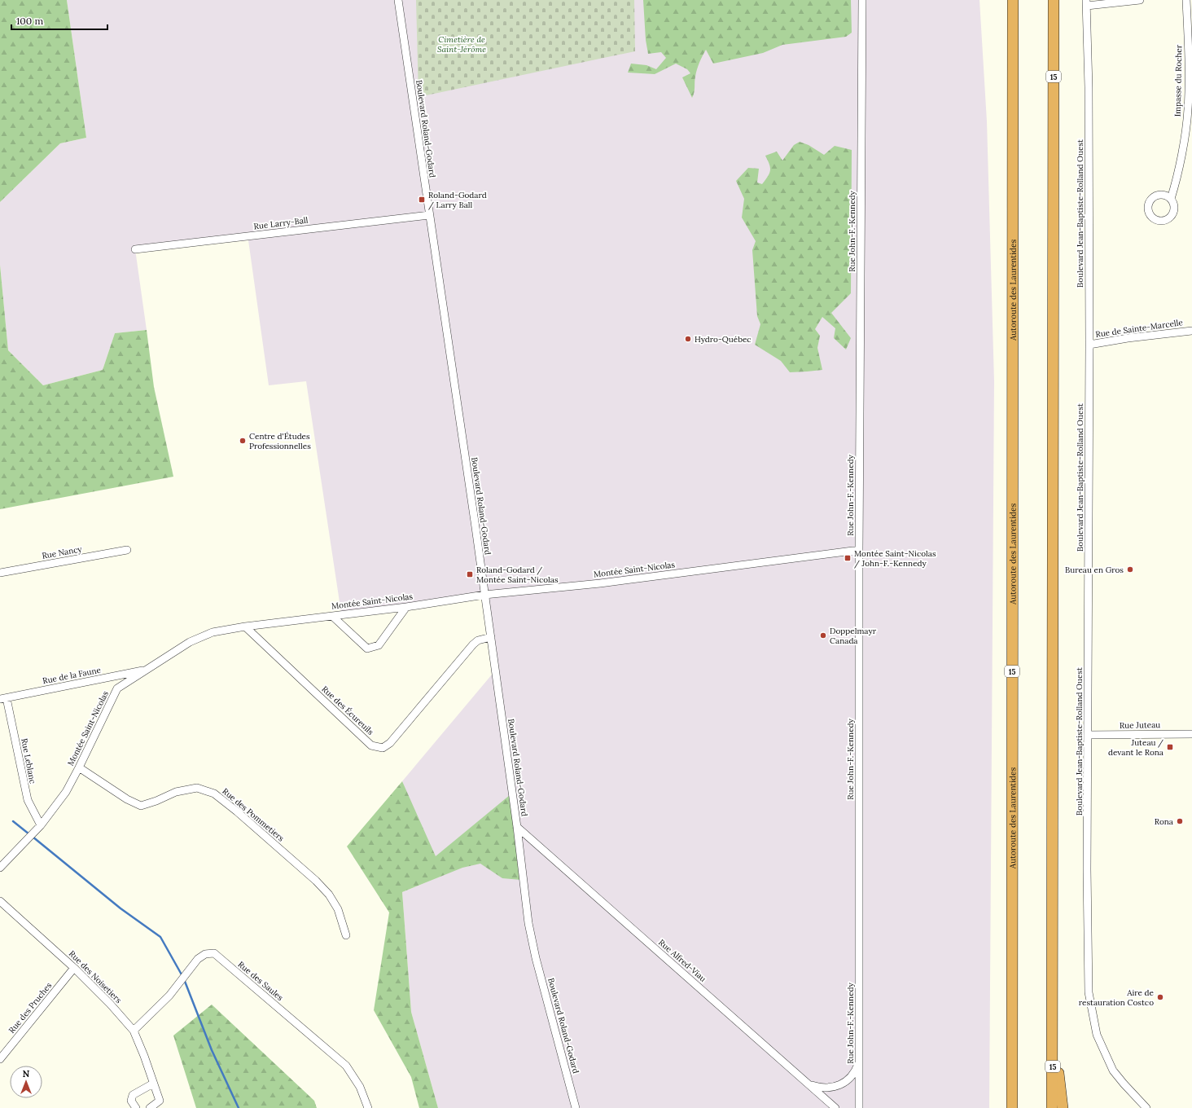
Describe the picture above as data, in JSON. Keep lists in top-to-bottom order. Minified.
{"streets":{"highway":["15","Autoroute des Laurentides"],"street":["Impasse du Rocher","Boulevard Roland-Godard","Boulevard Jean-Baptiste-Rolland Ouest","Rue Larry-Ball","Rue John-F.-Kennedy","Rue de Sainte-Marcelle","Rue Nancy","Montée Saint-Nicolas","Rue de la Faune","Rue des Écureuils","Rue Juteau","Rue Leblanc","Rue des Pommetiers","Rue Alfred-Viau","Rue des Noisetiers","Rue des Saules","Rue des Pruches"]},"crossings":[["Boulevard Roland-Godard","Rue Larry-Ball"],["Boulevard Roland-Godard","Montée Saint-Nicolas"],["Boulevard Roland-Godard","Rue des Écureuils"],["Boulevard Roland-Godard","Rue Alfred-Viau"],["Boulevard Jean-Baptiste-Rolland Ouest","Rue de Sainte-Marcelle"],["Boulevard Jean-Baptiste-Rolland Ouest","Rue Juteau"],["Rue John-F.-Kennedy","Montée Saint-Nicolas"],["Montée Saint-Nicolas","Rue de la Faune"],["Montée Saint-Nicolas","Rue des Écureuils"],["Montée Saint-Nicolas","Rue Leblanc"],["Montée Saint-Nicolas","Rue des Pommetiers"],["Rue de la Faune","Rue Leblanc"],["Rue des Noisetiers","Rue des Saules"],["Rue des Noisetiers","Rue des Pruches"]],"parks":["Cimetière de Saint-Jérôme"],"places":{"transit":["Roland-Godard / Larry Ball","Montée Saint-Nicolas / John-F.-Kennedy","Roland-Godard / Montée Saint-Nicolas","Juteau / devant le Rona"],"other":["Hydro-Québec","Centre d'Études Professionnelles","Bureau en Gros","Doppelmayr Canada","Rona","Aire de restauration Costco"]},"scale_bar":"100 m","north":"top"}
